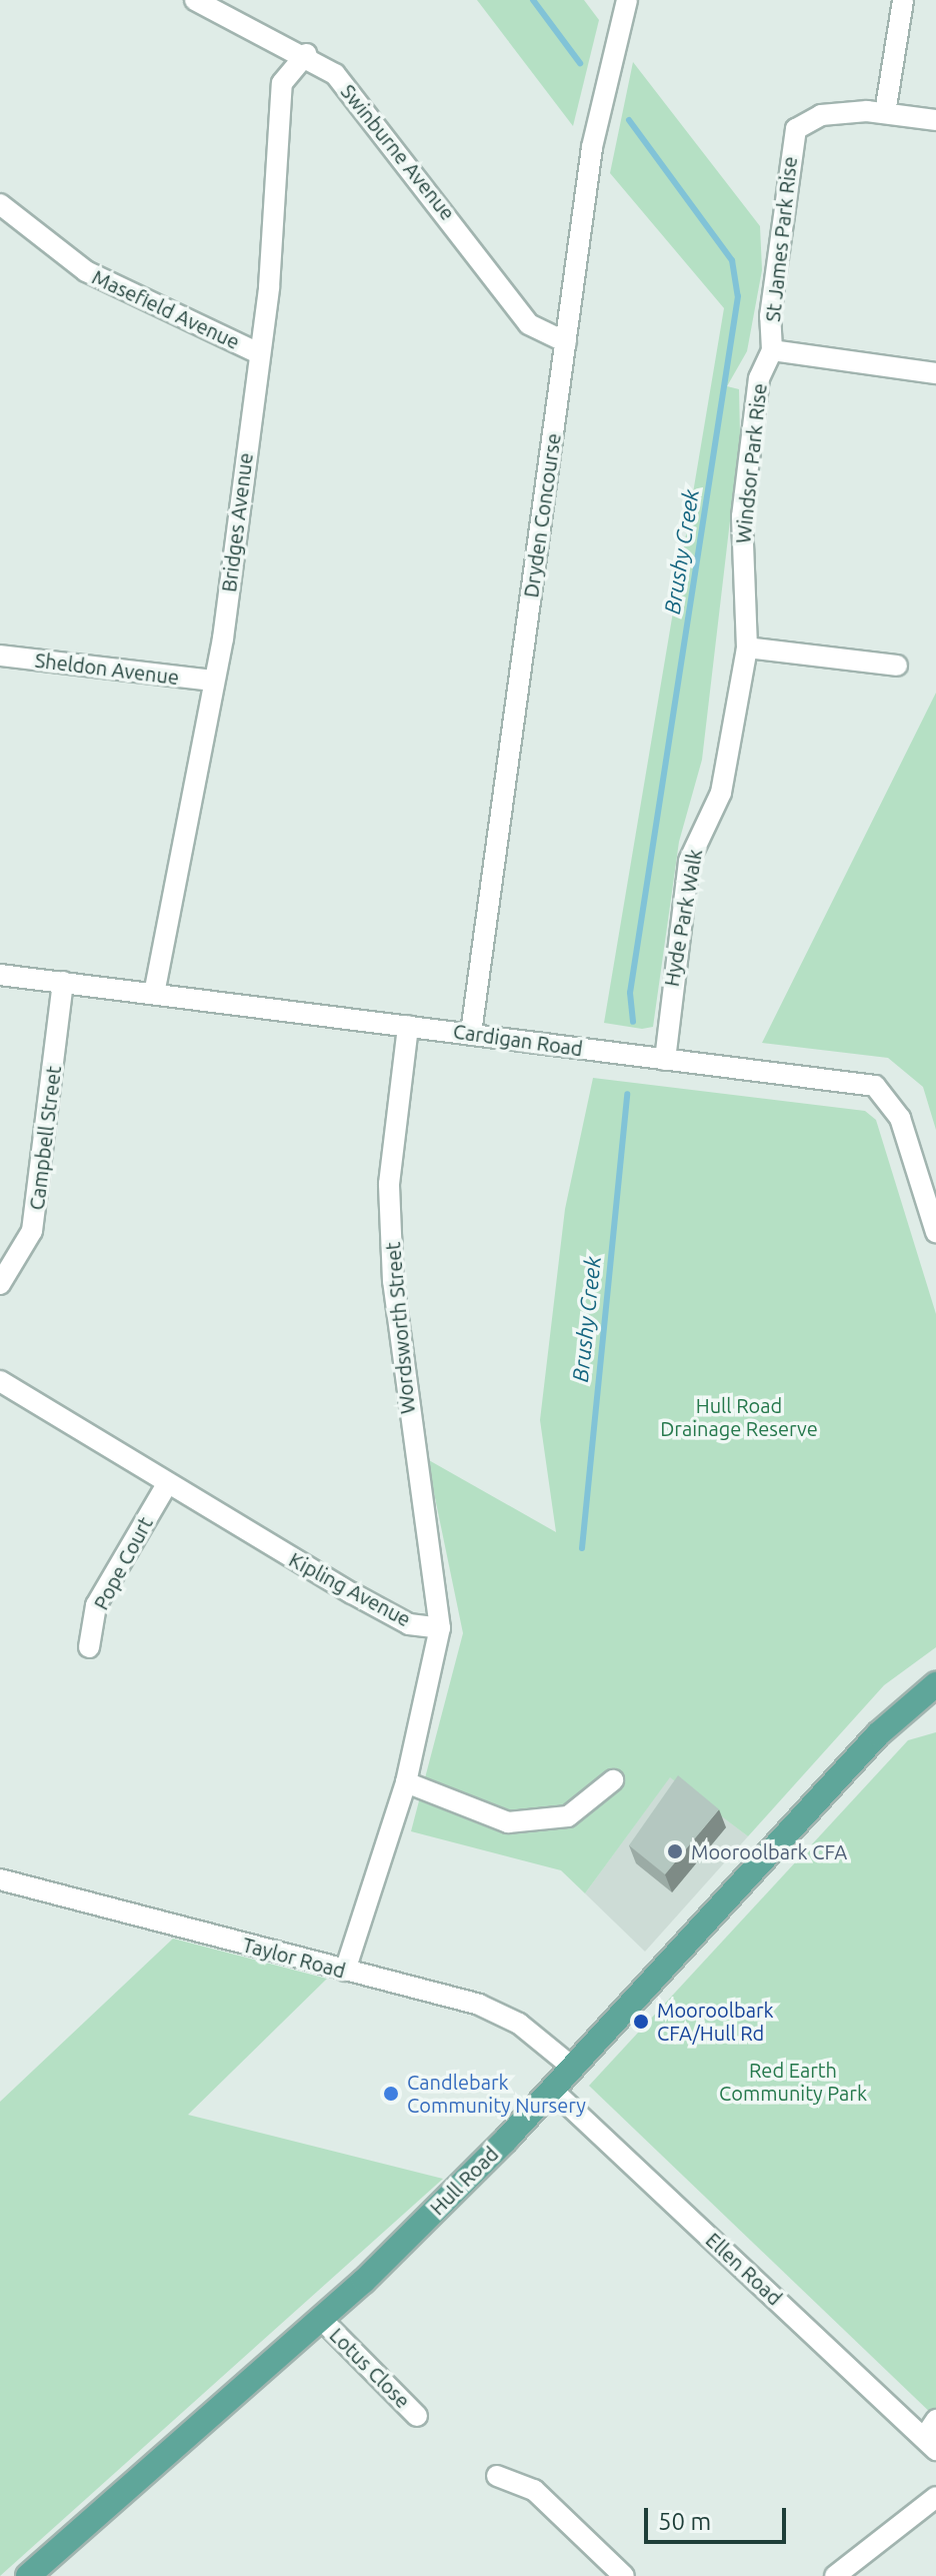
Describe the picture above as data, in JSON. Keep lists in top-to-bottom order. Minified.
{"streets":{"main road":["Hull Road"],"street":["Swinburne Avenue","St James Park Rise","Masefield Avenue","Windsor Park Rise","Dryden Concourse","Bridges Avenue","Sheldon Avenue","Hyde Park Walk","Cardigan Road","Campbell Street","Wordsworth Street","Pope Court","Kipling Avenue","Taylor Road","Ellen Road","Lotus Close"]},"crossings":[["Swinburne Avenue","Dryden Concourse"],["Swinburne Avenue","Bridges Avenue"],["St James Park Rise","Windsor Park Rise"],["Masefield Avenue","Bridges Avenue"],["Windsor Park Rise","Hyde Park Walk"],["Dryden Concourse","Cardigan Road"],["Bridges Avenue","Sheldon Avenue"],["Bridges Avenue","Cardigan Road"],["Hyde Park Walk","Cardigan Road"],["Cardigan Road","Campbell Street"],["Cardigan Road","Wordsworth Street"],["Wordsworth Street","Kipling Avenue"],["Pope Court","Kipling Avenue"],["Taylor Road","Hull Road"],["Hull Road","Ellen Road"],["Hull Road","Lotus Close"]],"water":["Brushy Creek"],"parks":["Hull Road Drainage Reserve","Red Earth Community Park"],"places":["Mooroolbark CFA","Mooroolbark CFA/Hull Rd","Candlebark Community Nursery"],"scale_bar":"50 m"}
